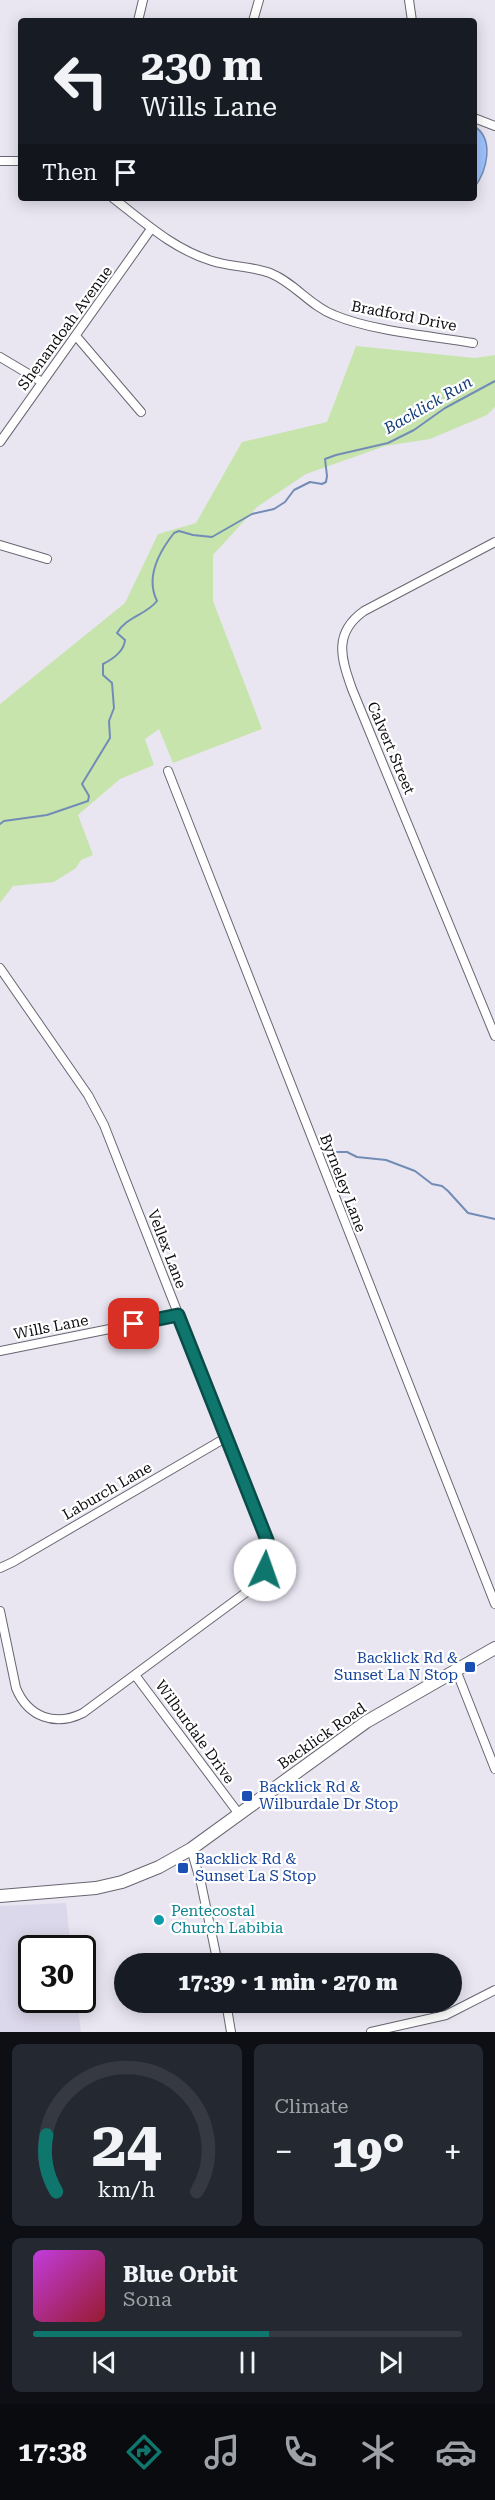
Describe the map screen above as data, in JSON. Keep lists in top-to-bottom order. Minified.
{"streets":{"main road":["Backlick Road"],"street":["Bradford Drive","Shenandoah Avenue","Calvert Street","Byrneley Lane","Vellex Lane","Wills Lane","Laburch Lane","Wilburdale Drive"]},"crossings":[["Bradford Drive","Shenandoah Avenue"],["Vellex Lane","Wills Lane"],["Vellex Lane","Laburch Lane"],["Vellex Lane","Wilburdale Drive"],["Wilburdale Drive","Backlick Road"]],"water":["Backlick Run"],"places":{"transit":["Backlick Rd & Sunset La N Stop","Backlick Rd & Wilburdale Dr Stop","Backlick Rd & Sunset La S Stop"],"other":["Pentecostal Church Labibia"]},"page":{"turn":["230 m","Wills Lane"],"then":"Then","limit":"30","trip":"17:39 · 1 min · 270 m","tile":"Climate","heat":["−","19°","+"],"song":["Blue Orbit","Sona"],"tabs":"17:38","gauge":["24","km/h"]}}
